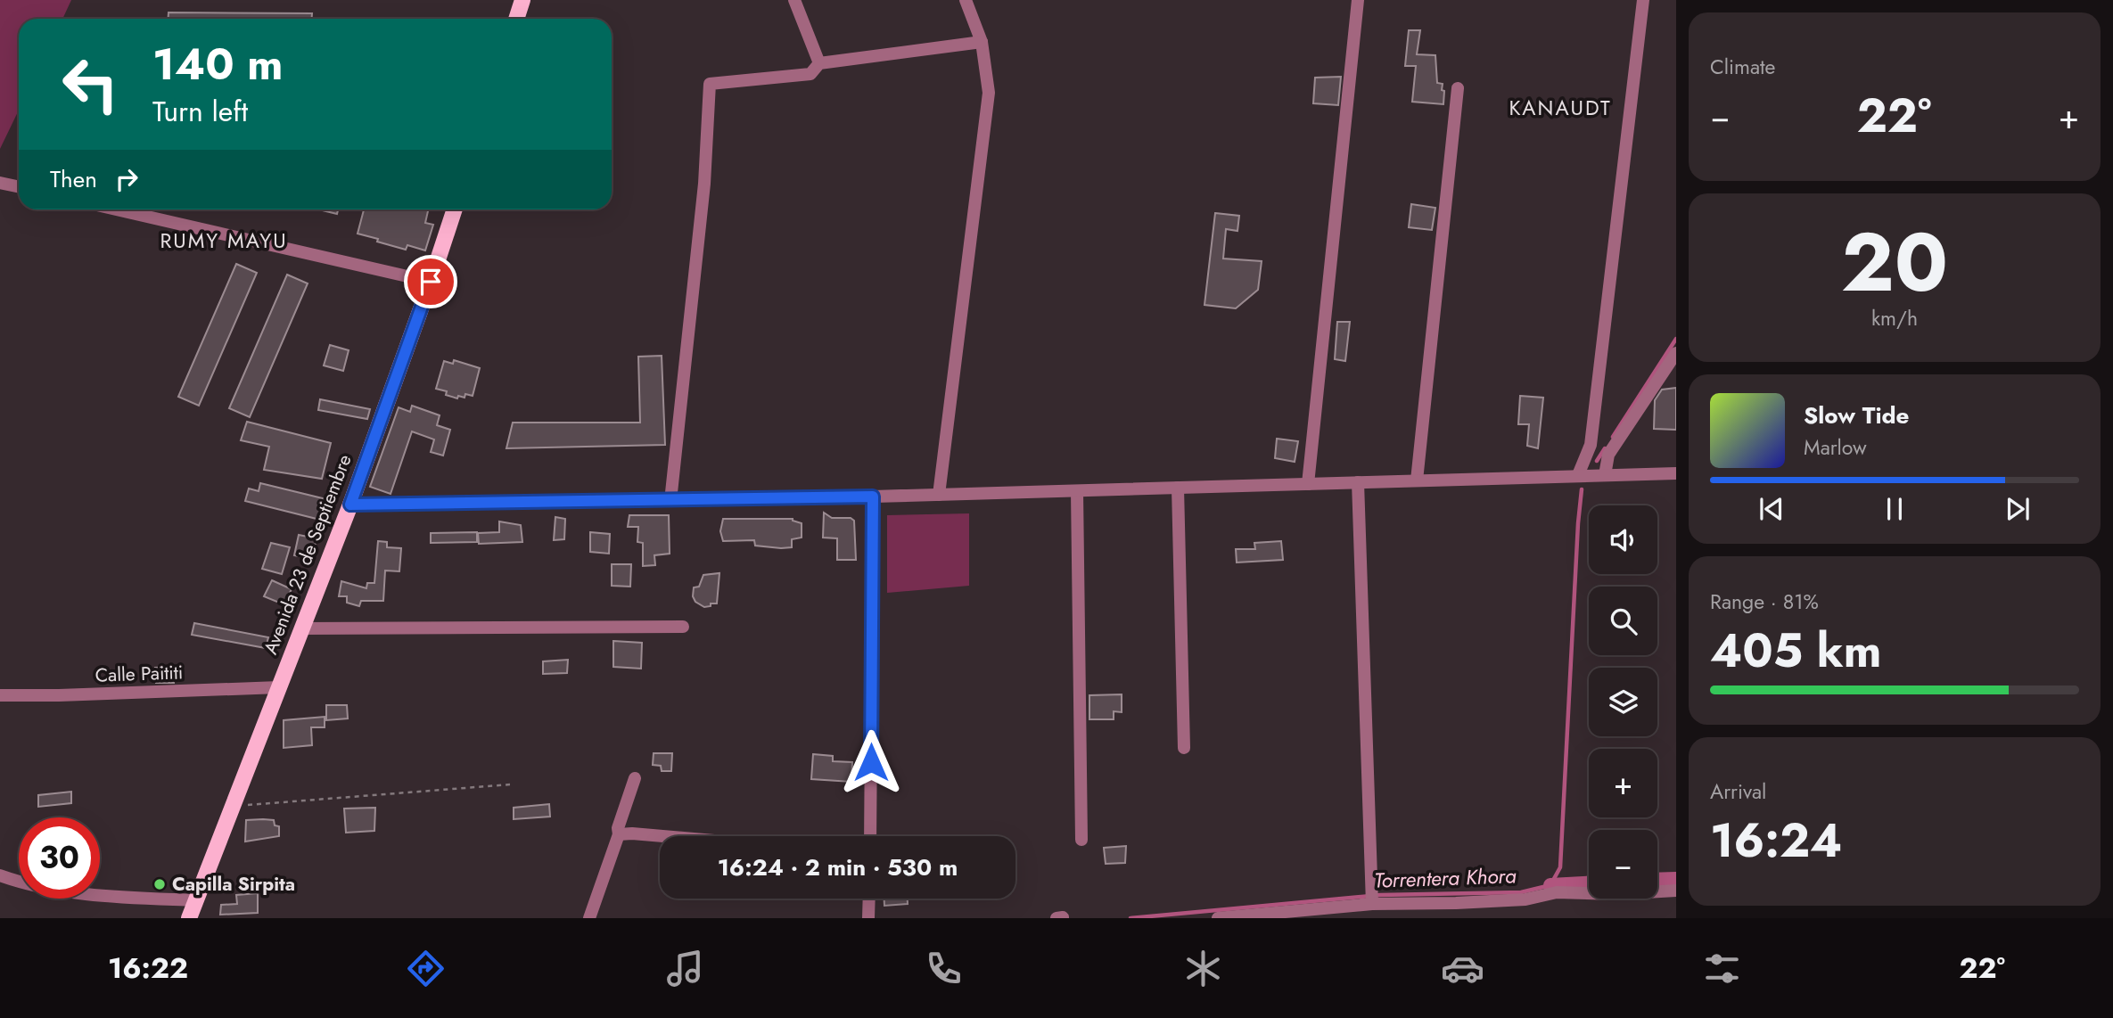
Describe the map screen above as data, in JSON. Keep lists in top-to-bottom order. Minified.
{"streets":{"main road":["Avenida 23 de Septiembre"],"street":["Calle Paititi"]},"crossings":[["Avenida 23 de Septiembre","Calle Paititi"]],"districts":["KANAUDT","RUMY MAYU"],"water":["Torrentera Khora"],"places":["Capilla Sirpita"],"page":{"tile":["Climate",["20","km/h"],["Range · 81%","405 km"],["Arrival","16:24"]],"turn":["140 m","Turn left"],"heat":["−","22°","+"],"then":"Then","song":["Slow Tide","Marlow"],"map_buttons":["+","−"],"limit":"30","trip":"16:24 · 2 min · 530 m","tabs":["16:22","22°"]}}
